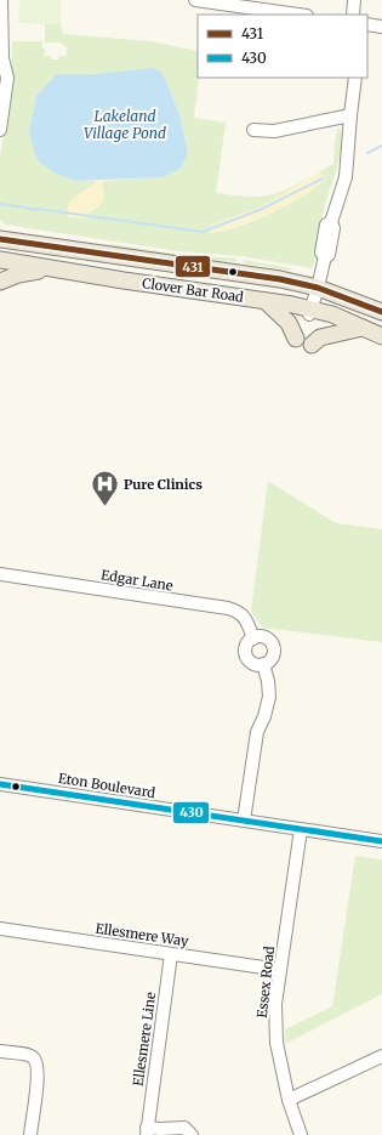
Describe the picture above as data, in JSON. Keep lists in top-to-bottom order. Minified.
{"streets":{"main road":["Clover Bar Road"],"street":["Edgar Lane","Eton Boulevard","Ellesmere Way","Essex Road","Ellesmere Line"]},"crossings":[["Eton Boulevard","Essex Road"],["Ellesmere Way","Essex Road"],["Ellesmere Way","Ellesmere Line"]],"water":["Lakeland Village Pond"],"places":{"hospital":["Pure Clinics"]},"lines":["transit line 431","transit line 430"],"legend":["431","430"]}
